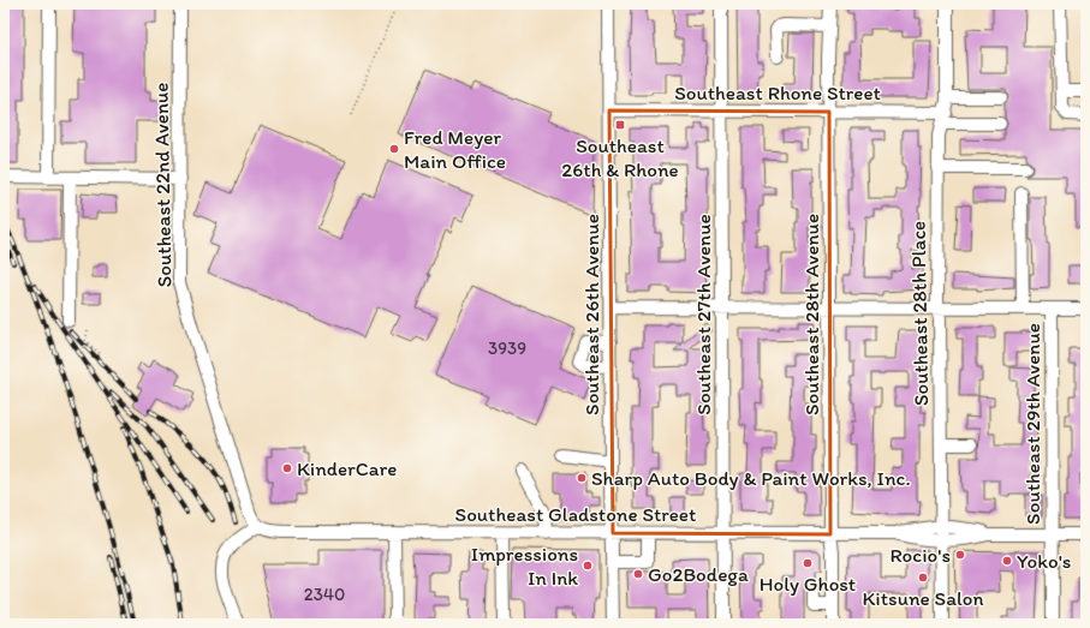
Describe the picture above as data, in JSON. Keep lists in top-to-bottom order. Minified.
{"streets":{"street":["Southeast Rhone Street","Southeast 22nd Avenue","Southeast 28th Place","Southeast 26th Avenue","Southeast 27th Avenue","Southeast 28th Avenue","Southeast 29th Avenue","Southeast Gladstone Street"]},"crossings":[["Southeast Rhone Street","Southeast 28th Place"],["Southeast Rhone Street","Southeast 26th Avenue"],["Southeast Rhone Street","Southeast 27th Avenue"],["Southeast Rhone Street","Southeast 28th Avenue"],["Southeast 22nd Avenue","Southeast Gladstone Street"],["Southeast 28th Place","Southeast Gladstone Street"],["Southeast 26th Avenue","Southeast Gladstone Street"],["Southeast 27th Avenue","Southeast Gladstone Street"],["Southeast 28th Avenue","Southeast Gladstone Street"],["Southeast 29th Avenue","Southeast Gladstone Street"]],"places":{"transit":["Southeast 26th & Rhone"],"other":["Fred Meyer Main Office","KinderCare","Sharp Auto Body & Paint Works, Inc.","Rocio's","Yoko's","Holy Ghost","Impressions In Ink","Go2Bodega","Kitsune Salon"]},"house_numbers":["3939","2340"]}
